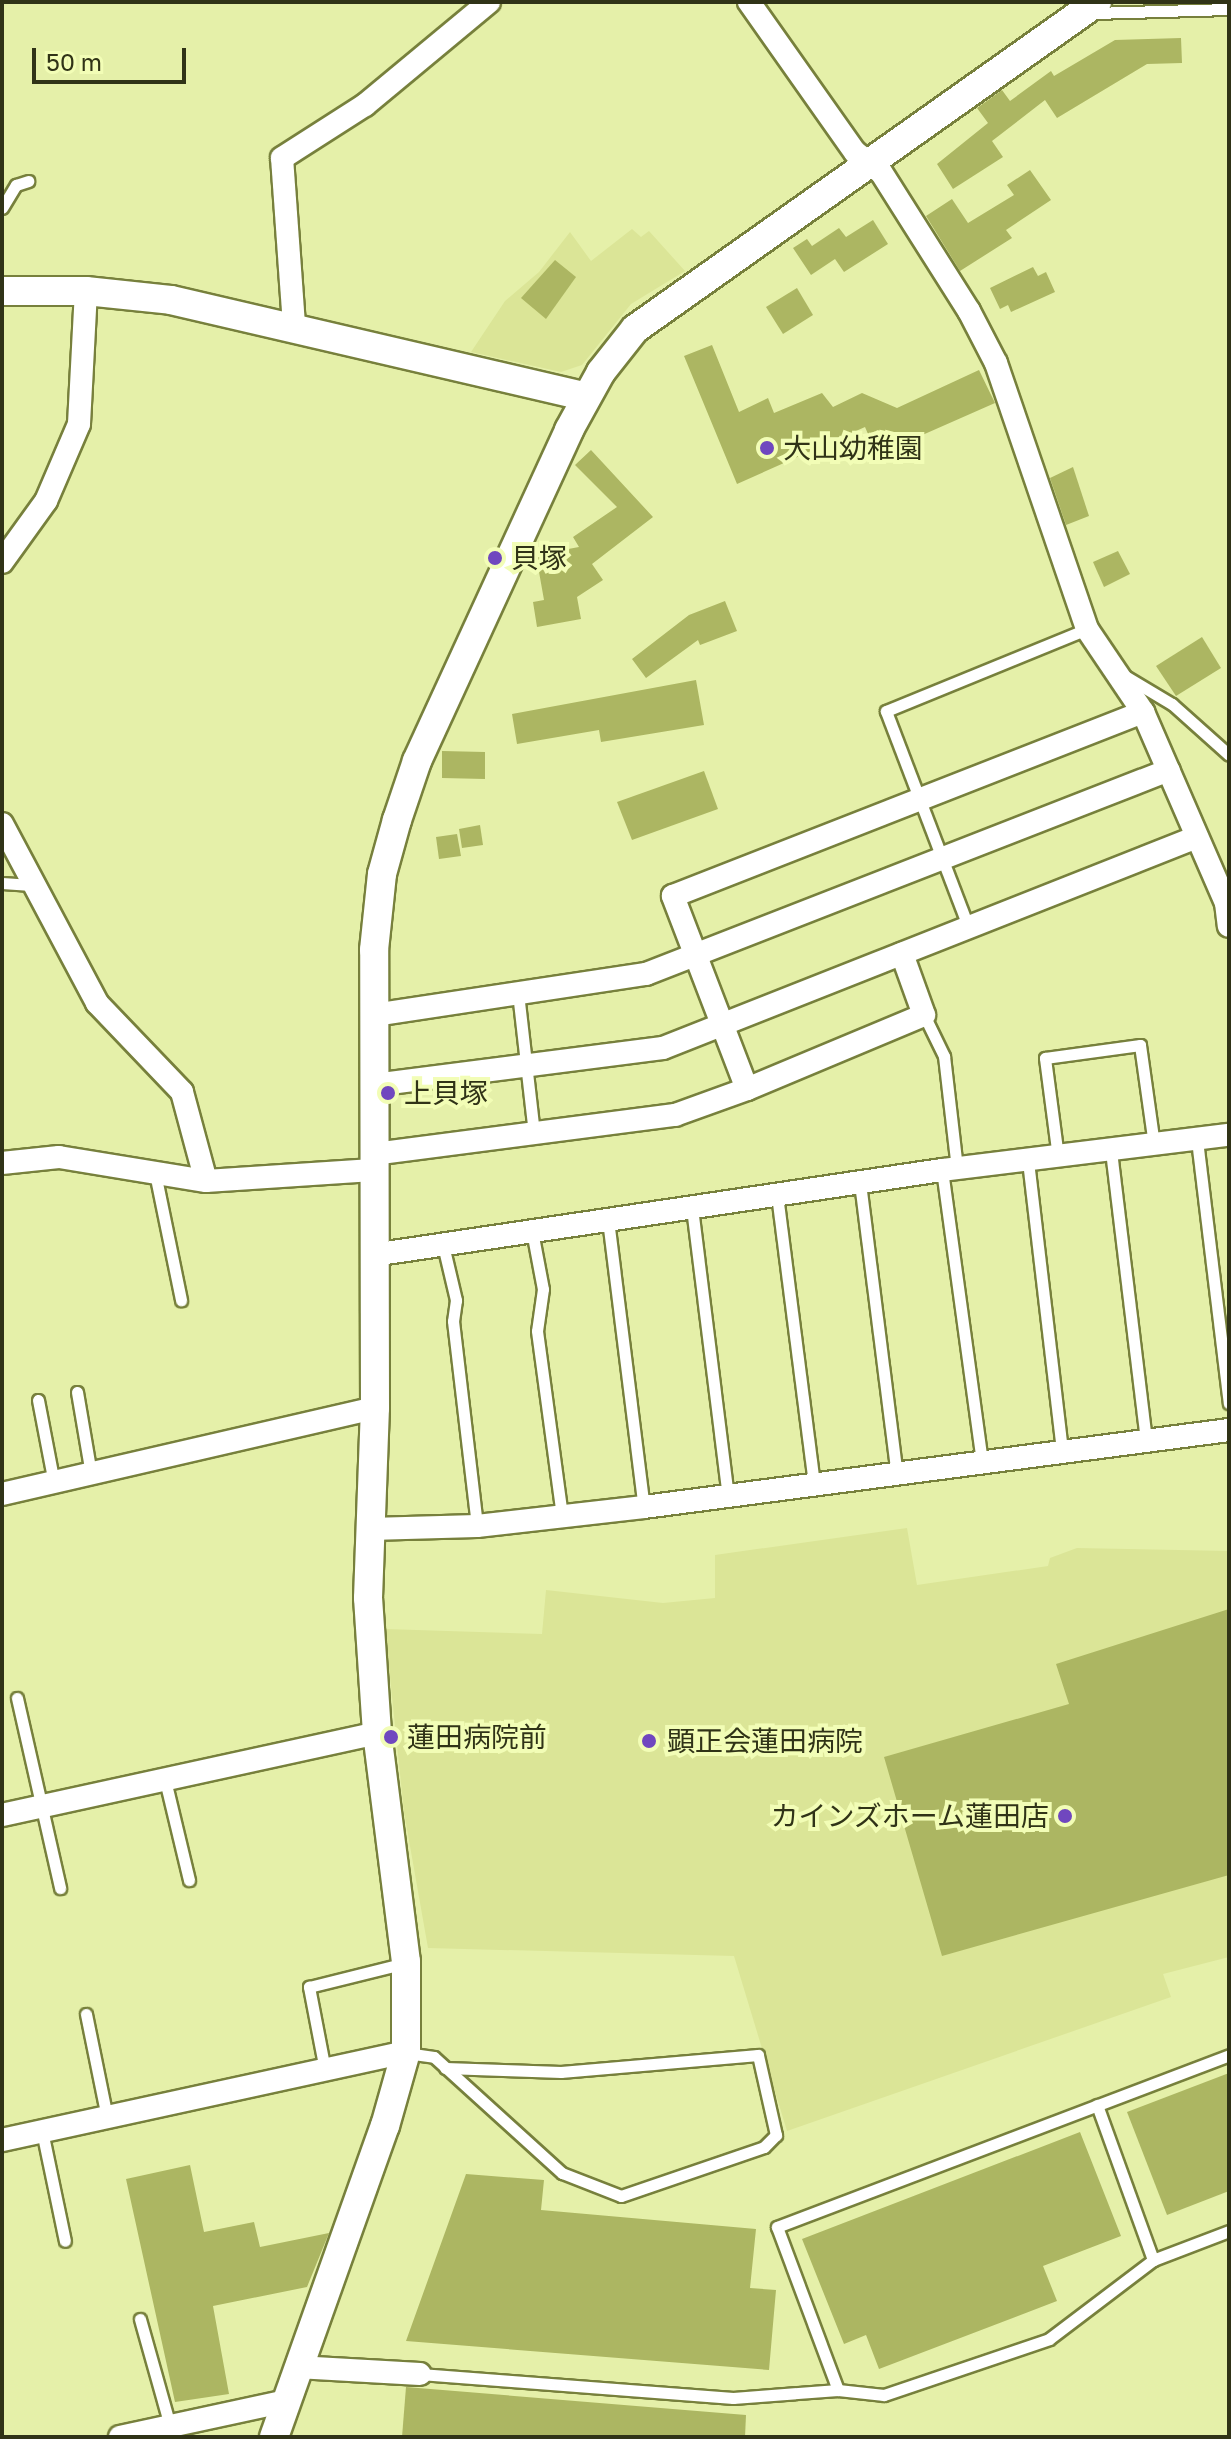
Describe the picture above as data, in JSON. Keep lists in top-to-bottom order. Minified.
{"places":["大山幼稚園","貝塚","上貝塚","蓮田病院前","顕正会蓮田病院","カインズホーム蓮田店"],"scale_bar":"50 m"}
